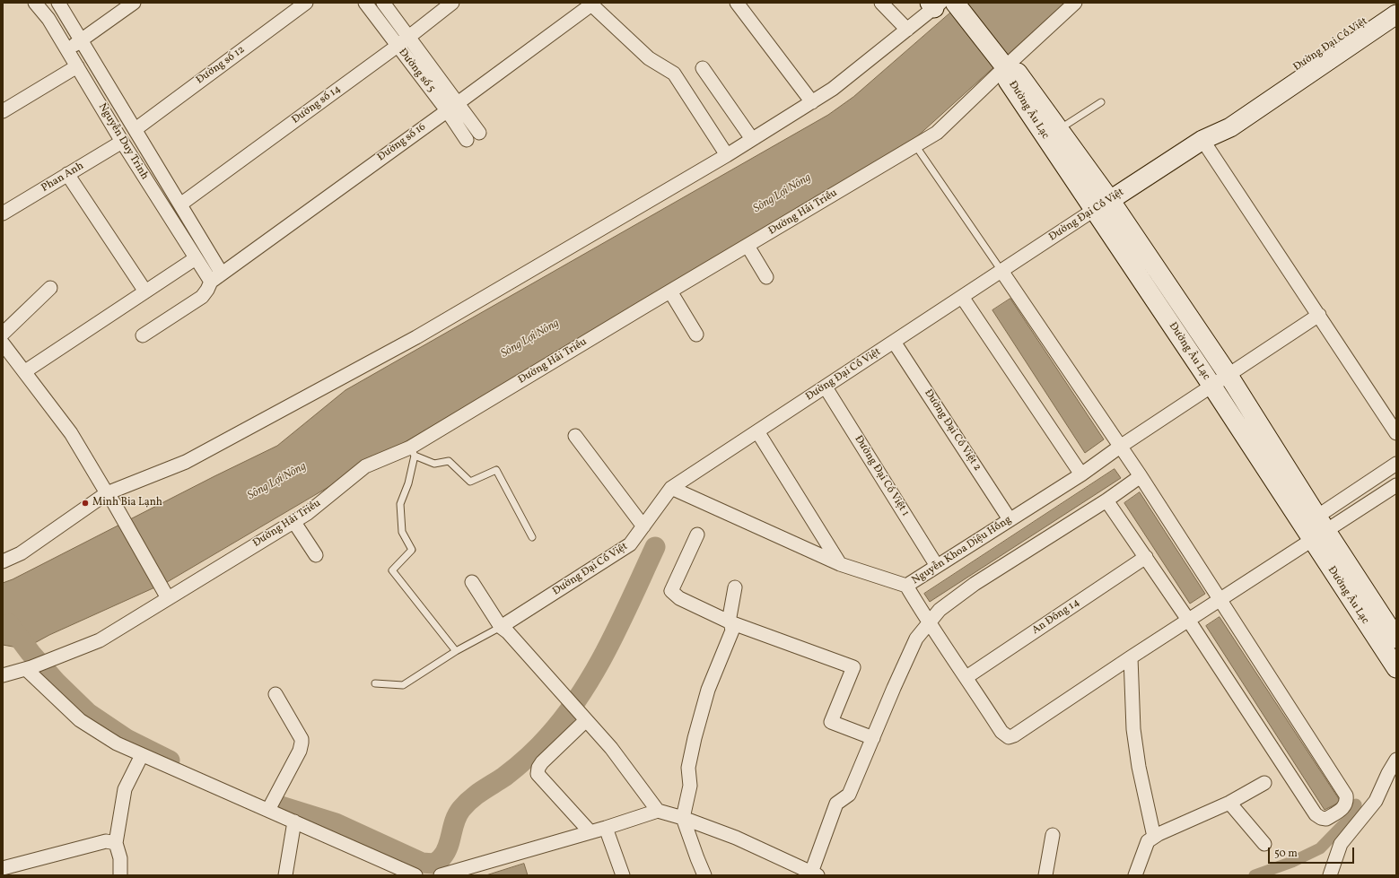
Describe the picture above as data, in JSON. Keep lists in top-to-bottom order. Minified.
{"streets":{"street":["Đường Đại Cồ Việt","Đường số 12","Đường số 5","Đường số 14","Đường Âu Lạc","Nguyễn Duy Trinh","Đường số 16","Phan Anh","Đường Hải Triều","Đường Đại Cồ Việt 2","Đường Đại Cồ Việt 1","Nguyễn Khoa Diệu Hồng","An Đông 14"]},"crossings":[["Đường Đại Cồ Việt","Đường Âu Lạc"],["Đường Đại Cồ Việt","Đường Đại Cồ Việt 2"],["Đường Đại Cồ Việt","Đường Đại Cồ Việt 1"],["Đường Đại Cồ Việt","Nguyễn Khoa Diệu Hồng"],["Đường số 12","Nguyễn Duy Trinh"],["Đường số 5","Đường số 14"],["Đường số 5","Đường số 16"],["Đường số 14","Nguyễn Duy Trinh"],["Đường Âu Lạc","Đường Hải Triều"],["Đường Âu Lạc","Nguyễn Khoa Diệu Hồng"],["Nguyễn Duy Trinh","Đường số 16"],["Nguyễn Duy Trinh","Phan Anh"],["Đường Đại Cồ Việt 2","Nguyễn Khoa Diệu Hồng"],["Đường Đại Cồ Việt 1","Nguyễn Khoa Diệu Hồng"]],"water":["Sông Lợi Nông"],"places":["Minh Bia Lạnh"],"scale_bar":"50 m"}
